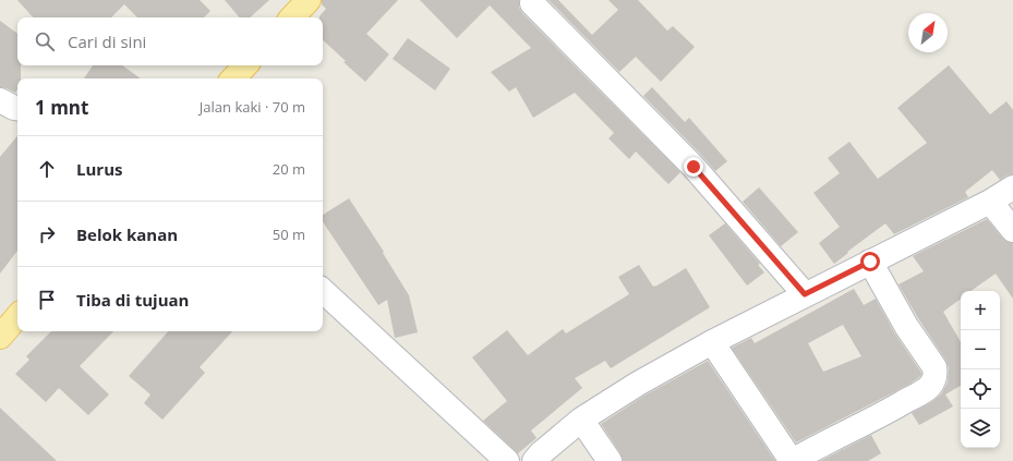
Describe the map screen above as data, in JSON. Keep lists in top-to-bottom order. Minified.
{"north":"top right","page":{"search":"Cari di sini","heading":["1 mnt","Jalan kaki · 70 m"],"list":[["Lurus","20 m"],["Belok kanan","50 m"],"Tiba di tujuan"],"map_buttons":["+","−"]}}
